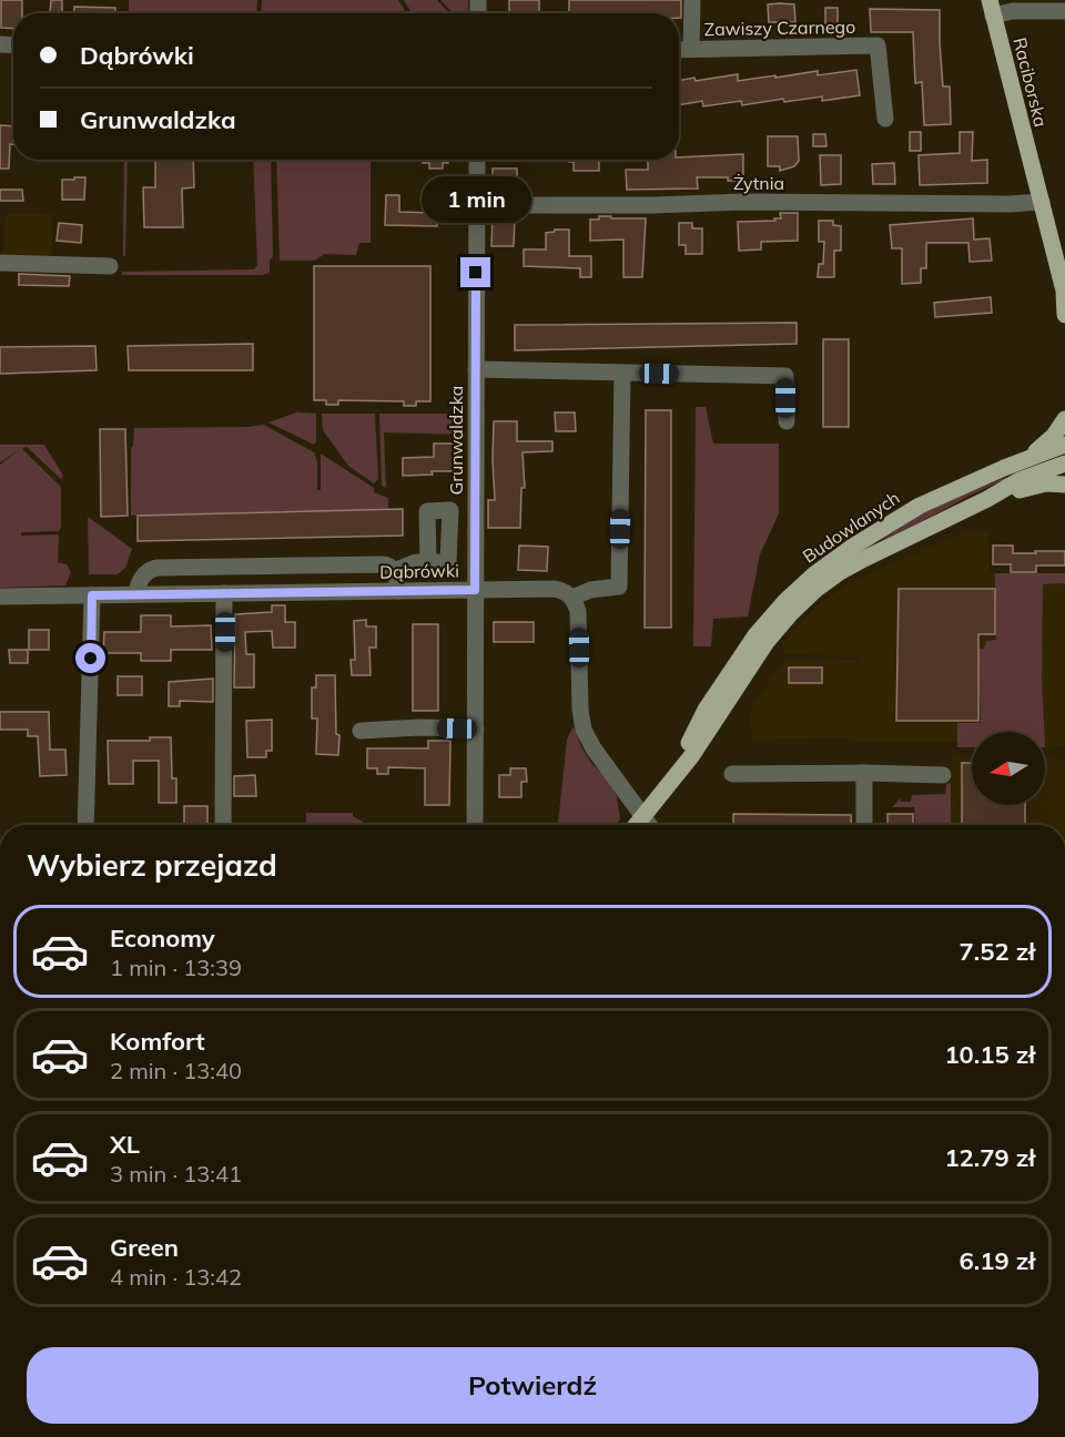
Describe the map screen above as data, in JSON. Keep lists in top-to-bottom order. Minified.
{"streets":{"main road":["Raciborska","Budowlanych"],"street":["Zawiszy Czarnego","Żytnia","Grunwaldzka","Dąbrówki"]},"crossings":[["Raciborska","Żytnia"],["Żytnia","Grunwaldzka"],["Grunwaldzka","Dąbrówki"]],"north":"left","page":{"banner":["Dąbrówki","Grunwaldzka"],"bubble":"1 min","heading":"Wybierz przejazd","list":[{"name":"Economy","note":"1 min · 13:39","value":"7.52 zł"},{"name":"Komfort","note":"2 min · 13:40","value":"10.15 zł"},{"name":"XL","note":"3 min · 13:41","value":"12.79 zł"},{"name":"Green","note":"4 min · 13:42","value":"6.19 zł"}],"buttons":"Potwierdź"}}
